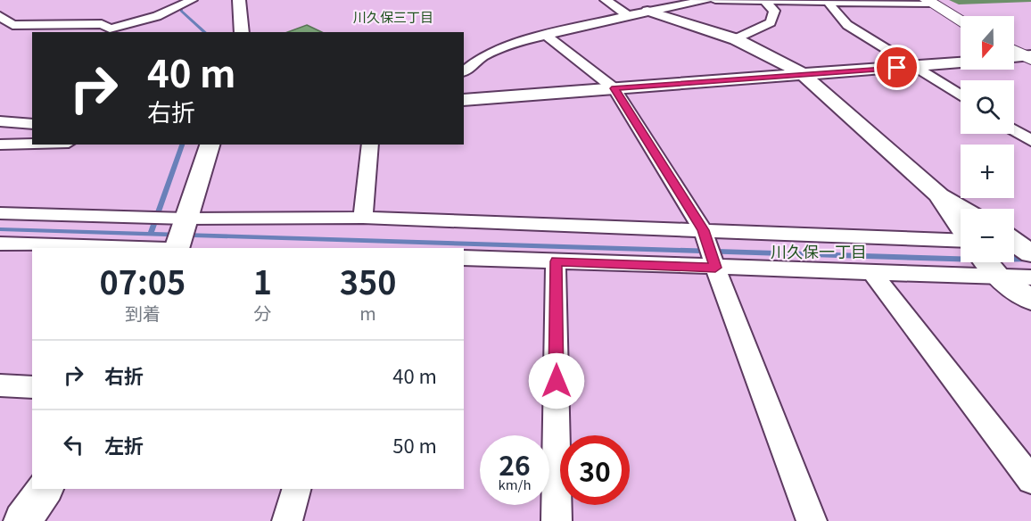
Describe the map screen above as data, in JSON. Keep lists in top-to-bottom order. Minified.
{"districts":["川久保三丁目","川久保一丁目"],"north":"bottom","page":{"map_buttons":["+","−"],"turn":["40 m","右折"],"eta":["07:05","到着","1","分","350","m"],"list":[{"name":"右折","value":"40 m"},{"name":"左折","value":"50 m"}],"speed":"26 km/h","limit":"30"}}
